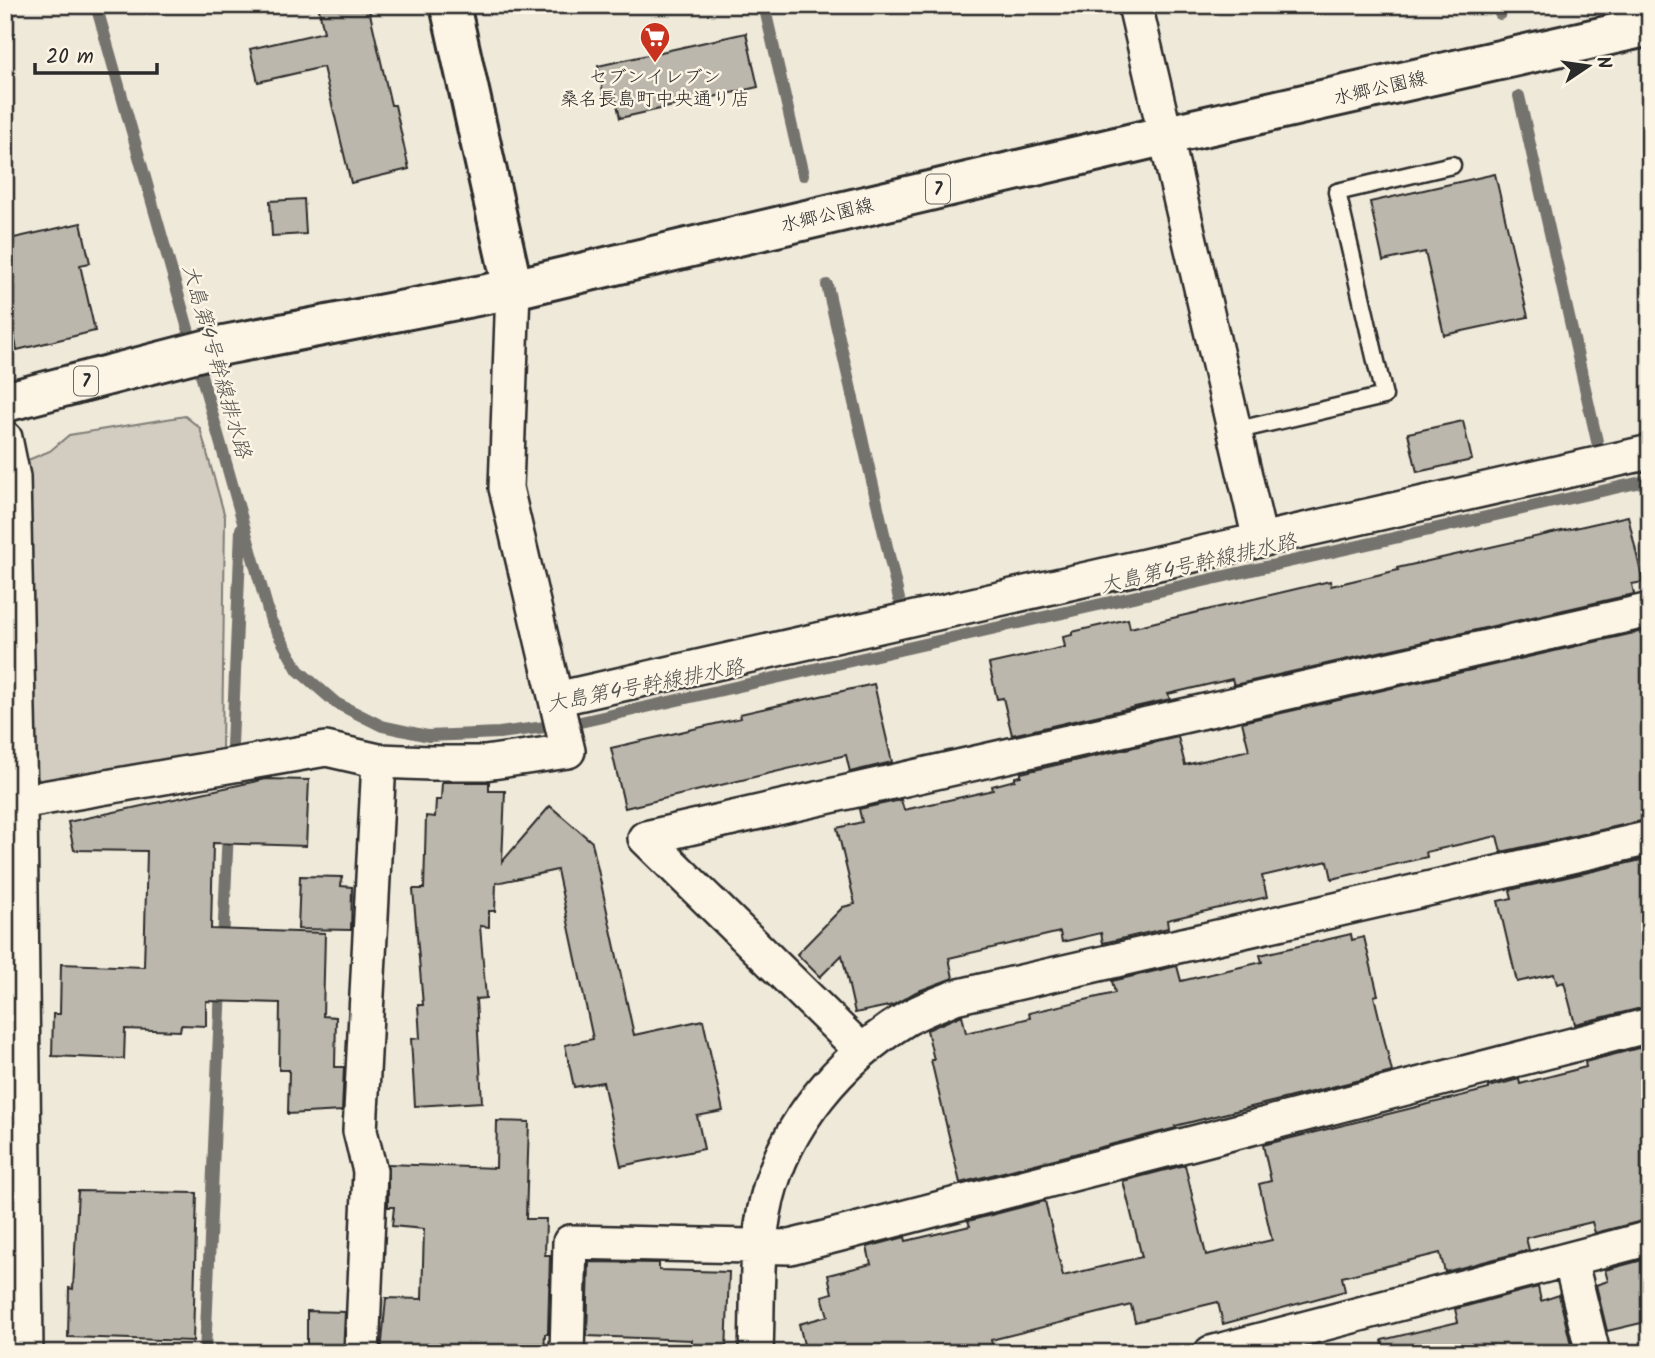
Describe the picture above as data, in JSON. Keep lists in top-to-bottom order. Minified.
{"streets":{"main road":["水郷公園線","7"]},"water":["大島第4号幹線排水路"],"places":{"supermarket":["セブンイレブン 桑名長島町中央通り店"]},"scale_bar":"20 m","north":"right"}
